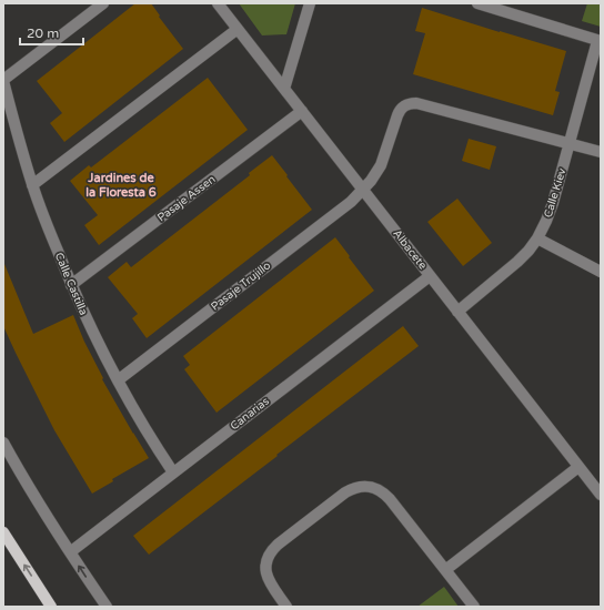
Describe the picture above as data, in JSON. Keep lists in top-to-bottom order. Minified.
{"streets":{"street":["Calle Kiev","Pasaje Assen","Albacete","Calle Castilla","Pasaje Trujillo","Canarias"]},"crossings":[["Calle Kiev","Albacete"],["Calle Kiev","Pasaje Trujillo"],["Pasaje Assen","Albacete"],["Pasaje Assen","Calle Castilla"],["Albacete","Pasaje Trujillo"],["Albacete","Canarias"],["Calle Castilla","Pasaje Trujillo"],["Calle Castilla","Canarias"]],"districts":["Jardines de la Floresta 6"],"scale_bar":"20 m"}
